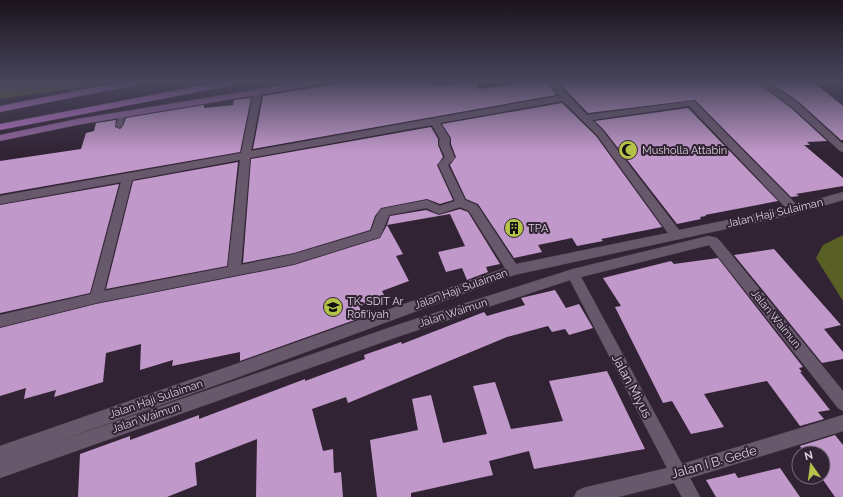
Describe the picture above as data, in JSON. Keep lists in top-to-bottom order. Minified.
{"streets":{"street":["Jalan Haji Sulaiman","Jalan Waimun","Jalan Miyus","Jalan I B. Gede"]},"crossings":[["Jalan Waimun","Jalan Miyus"],["Jalan Miyus","Jalan I B. Gede"]],"places":{"mosque":["Musholla Attabin"],"building":["TPA"],"school or university":["TK, SDIT Ar Rofi'iyah"]},"north":"top"}
